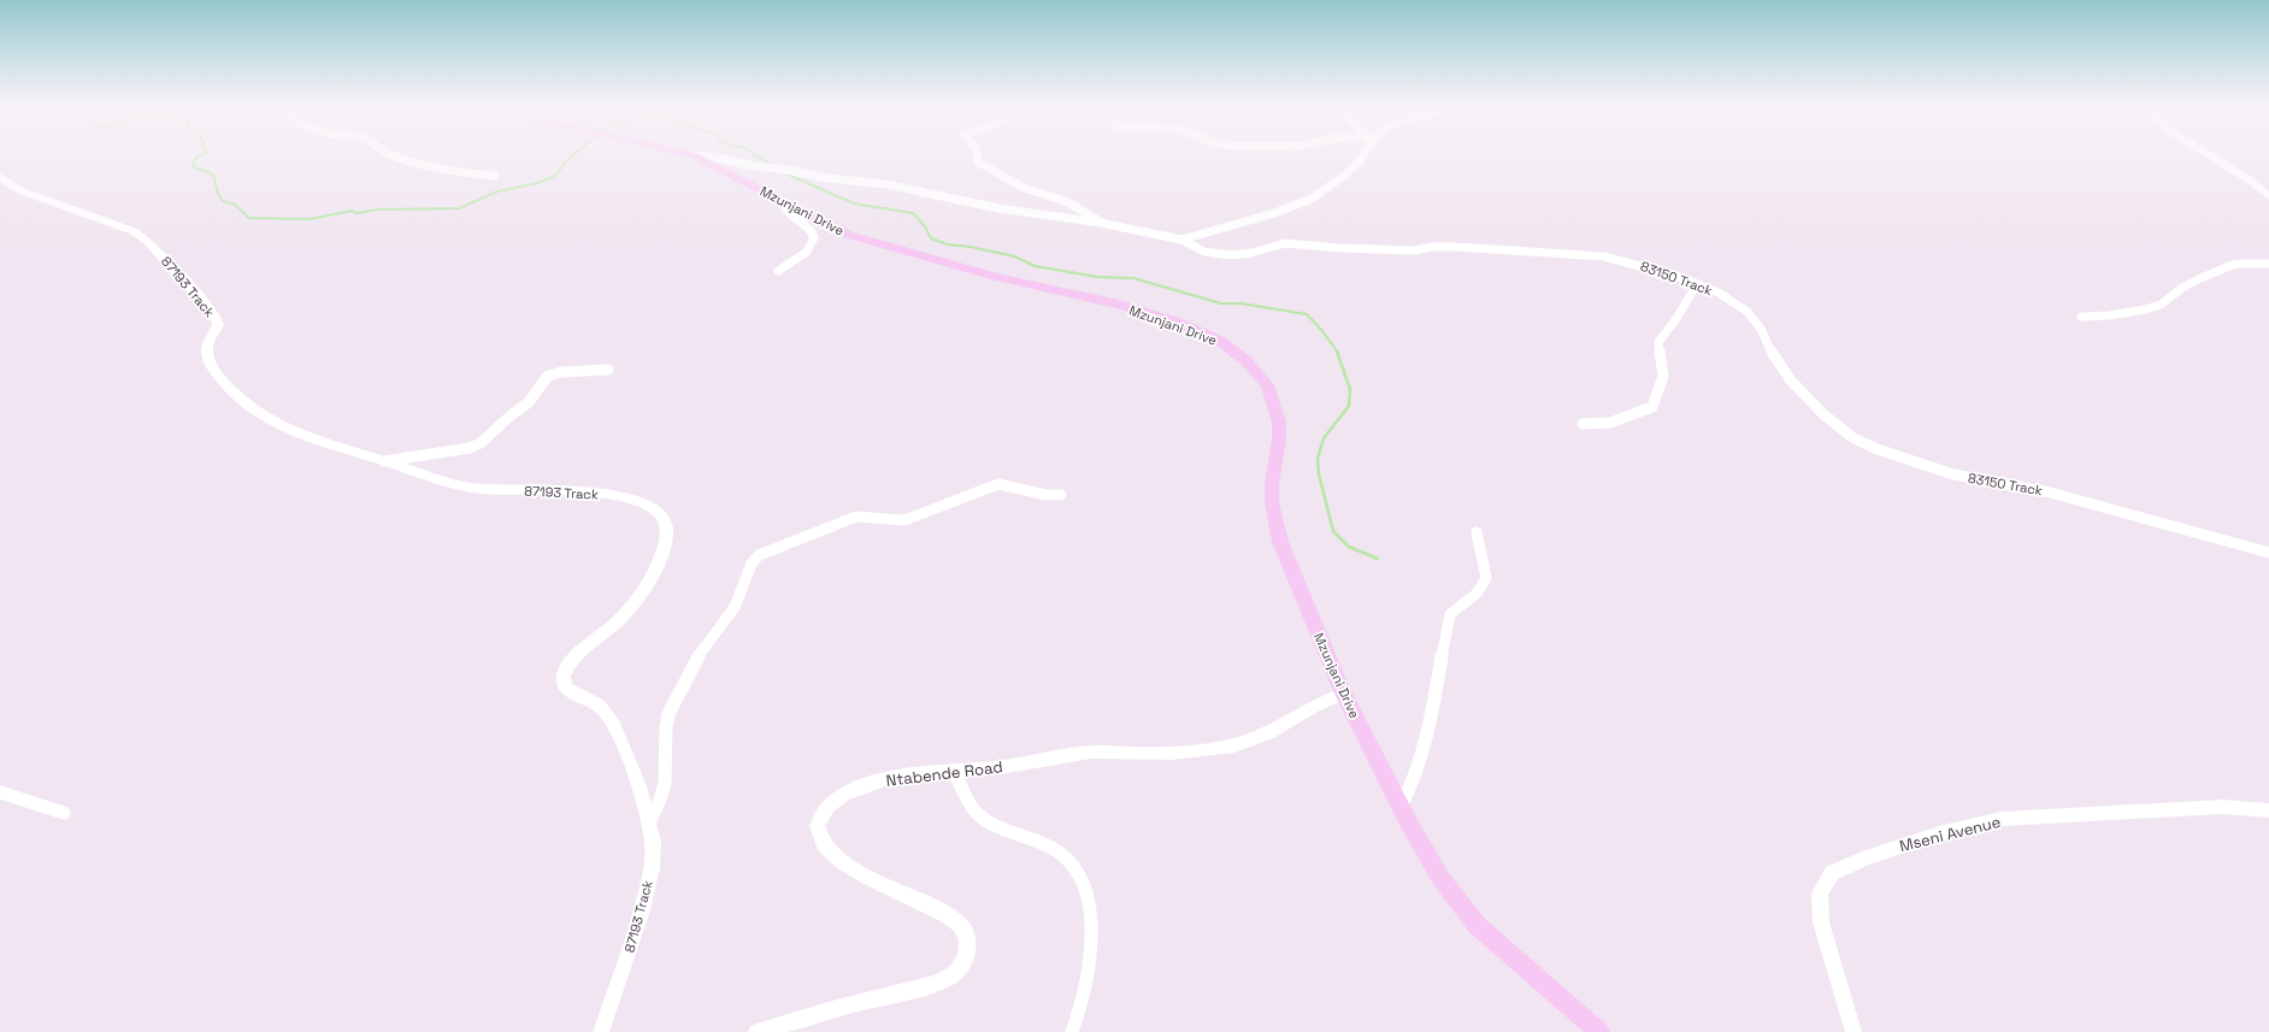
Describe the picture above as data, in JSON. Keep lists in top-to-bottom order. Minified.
{"streets":{"main road":["Mzunjani Drive"],"street":["83150 Track","87193 Track","Ntabende Road","Mseni Avenue"]},"crossings":[["Mzunjani Drive","Ntabende Road"]]}
